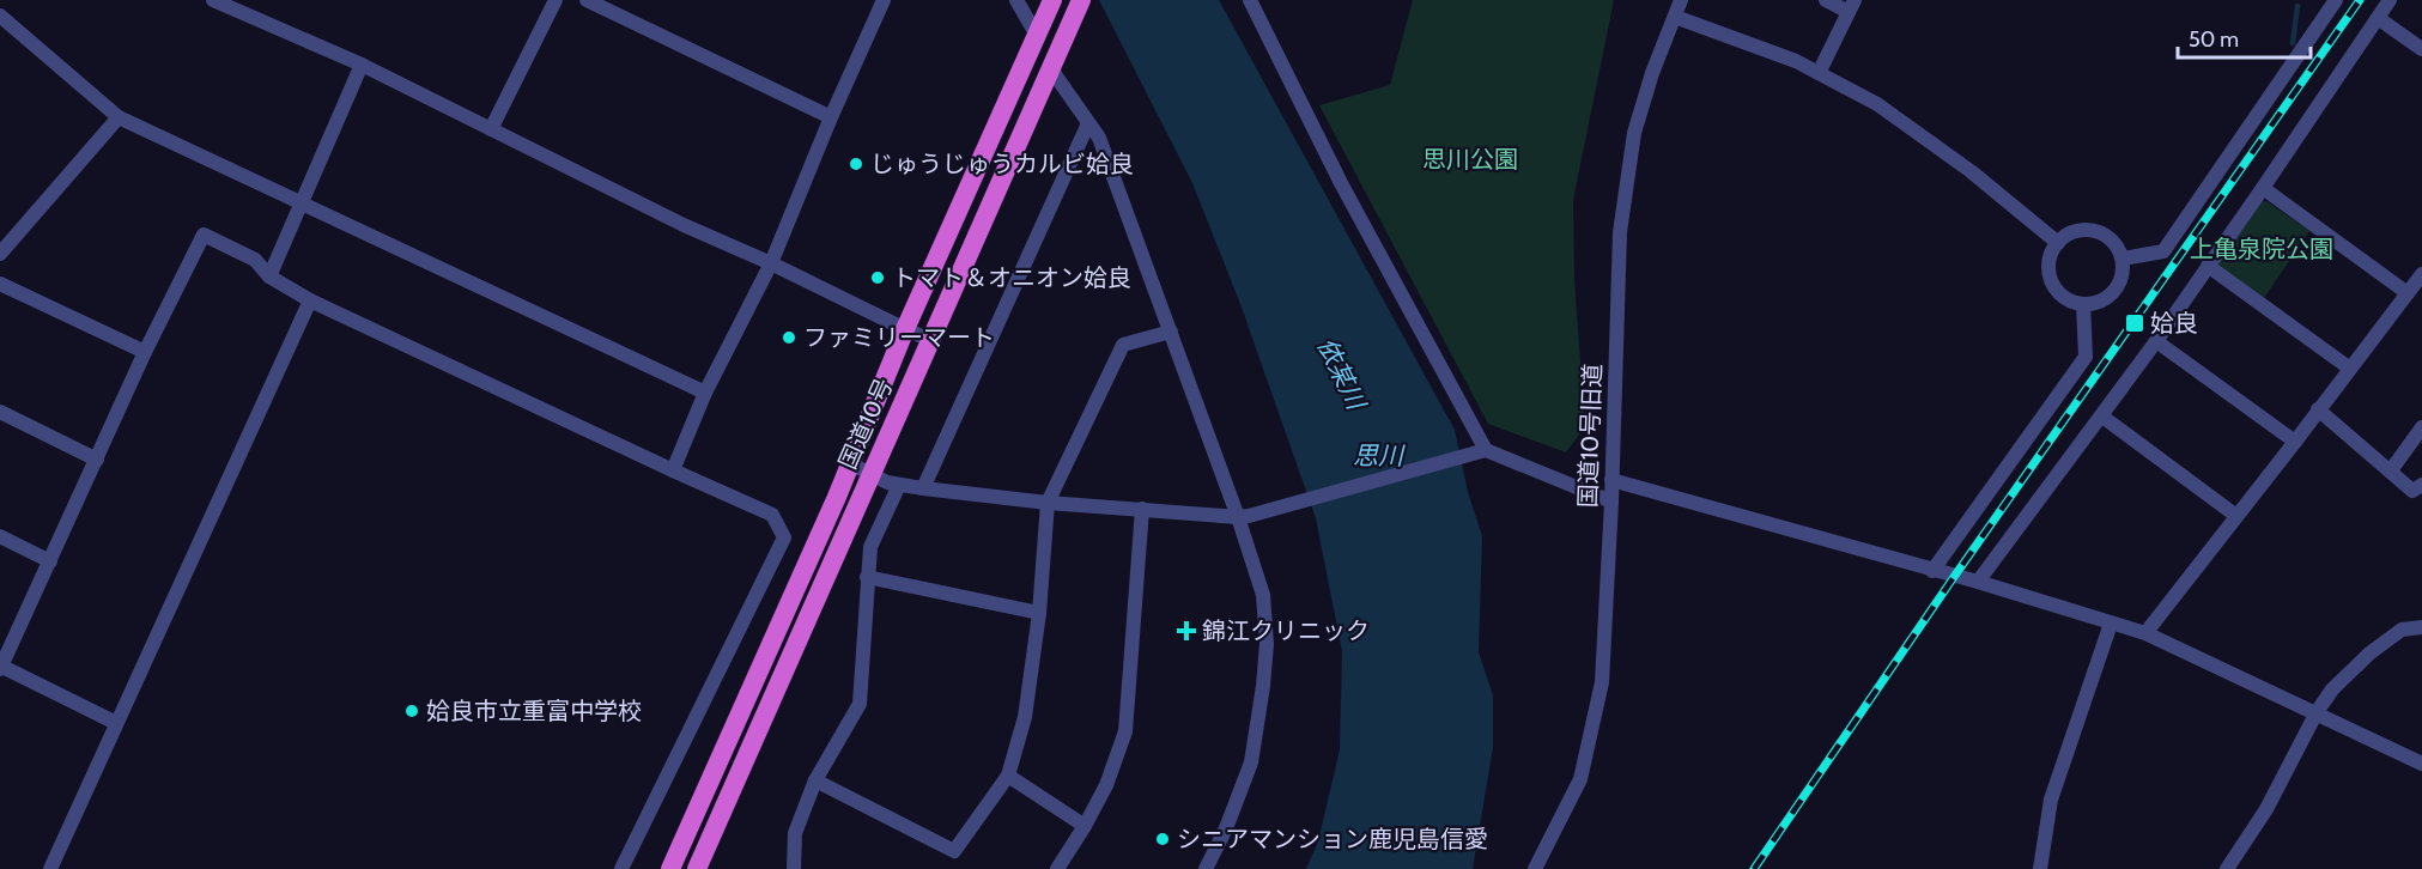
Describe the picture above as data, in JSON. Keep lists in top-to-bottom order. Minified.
{"streets":{"highway":["国道10号"],"street":["国道10号旧道"]},"water":["依某川","思川"],"parks":["思川公園","上亀泉院公園"],"places":{"other":["じゅうじゅうカルビ姶良","トマト＆オニオン姶良","ファミリーマート","姶良市立重富中学校","シニアマンション鹿児島信愛"],"transit":["姶良"],"health":["錦江クリニック"]},"scale_bar":"50 m"}
